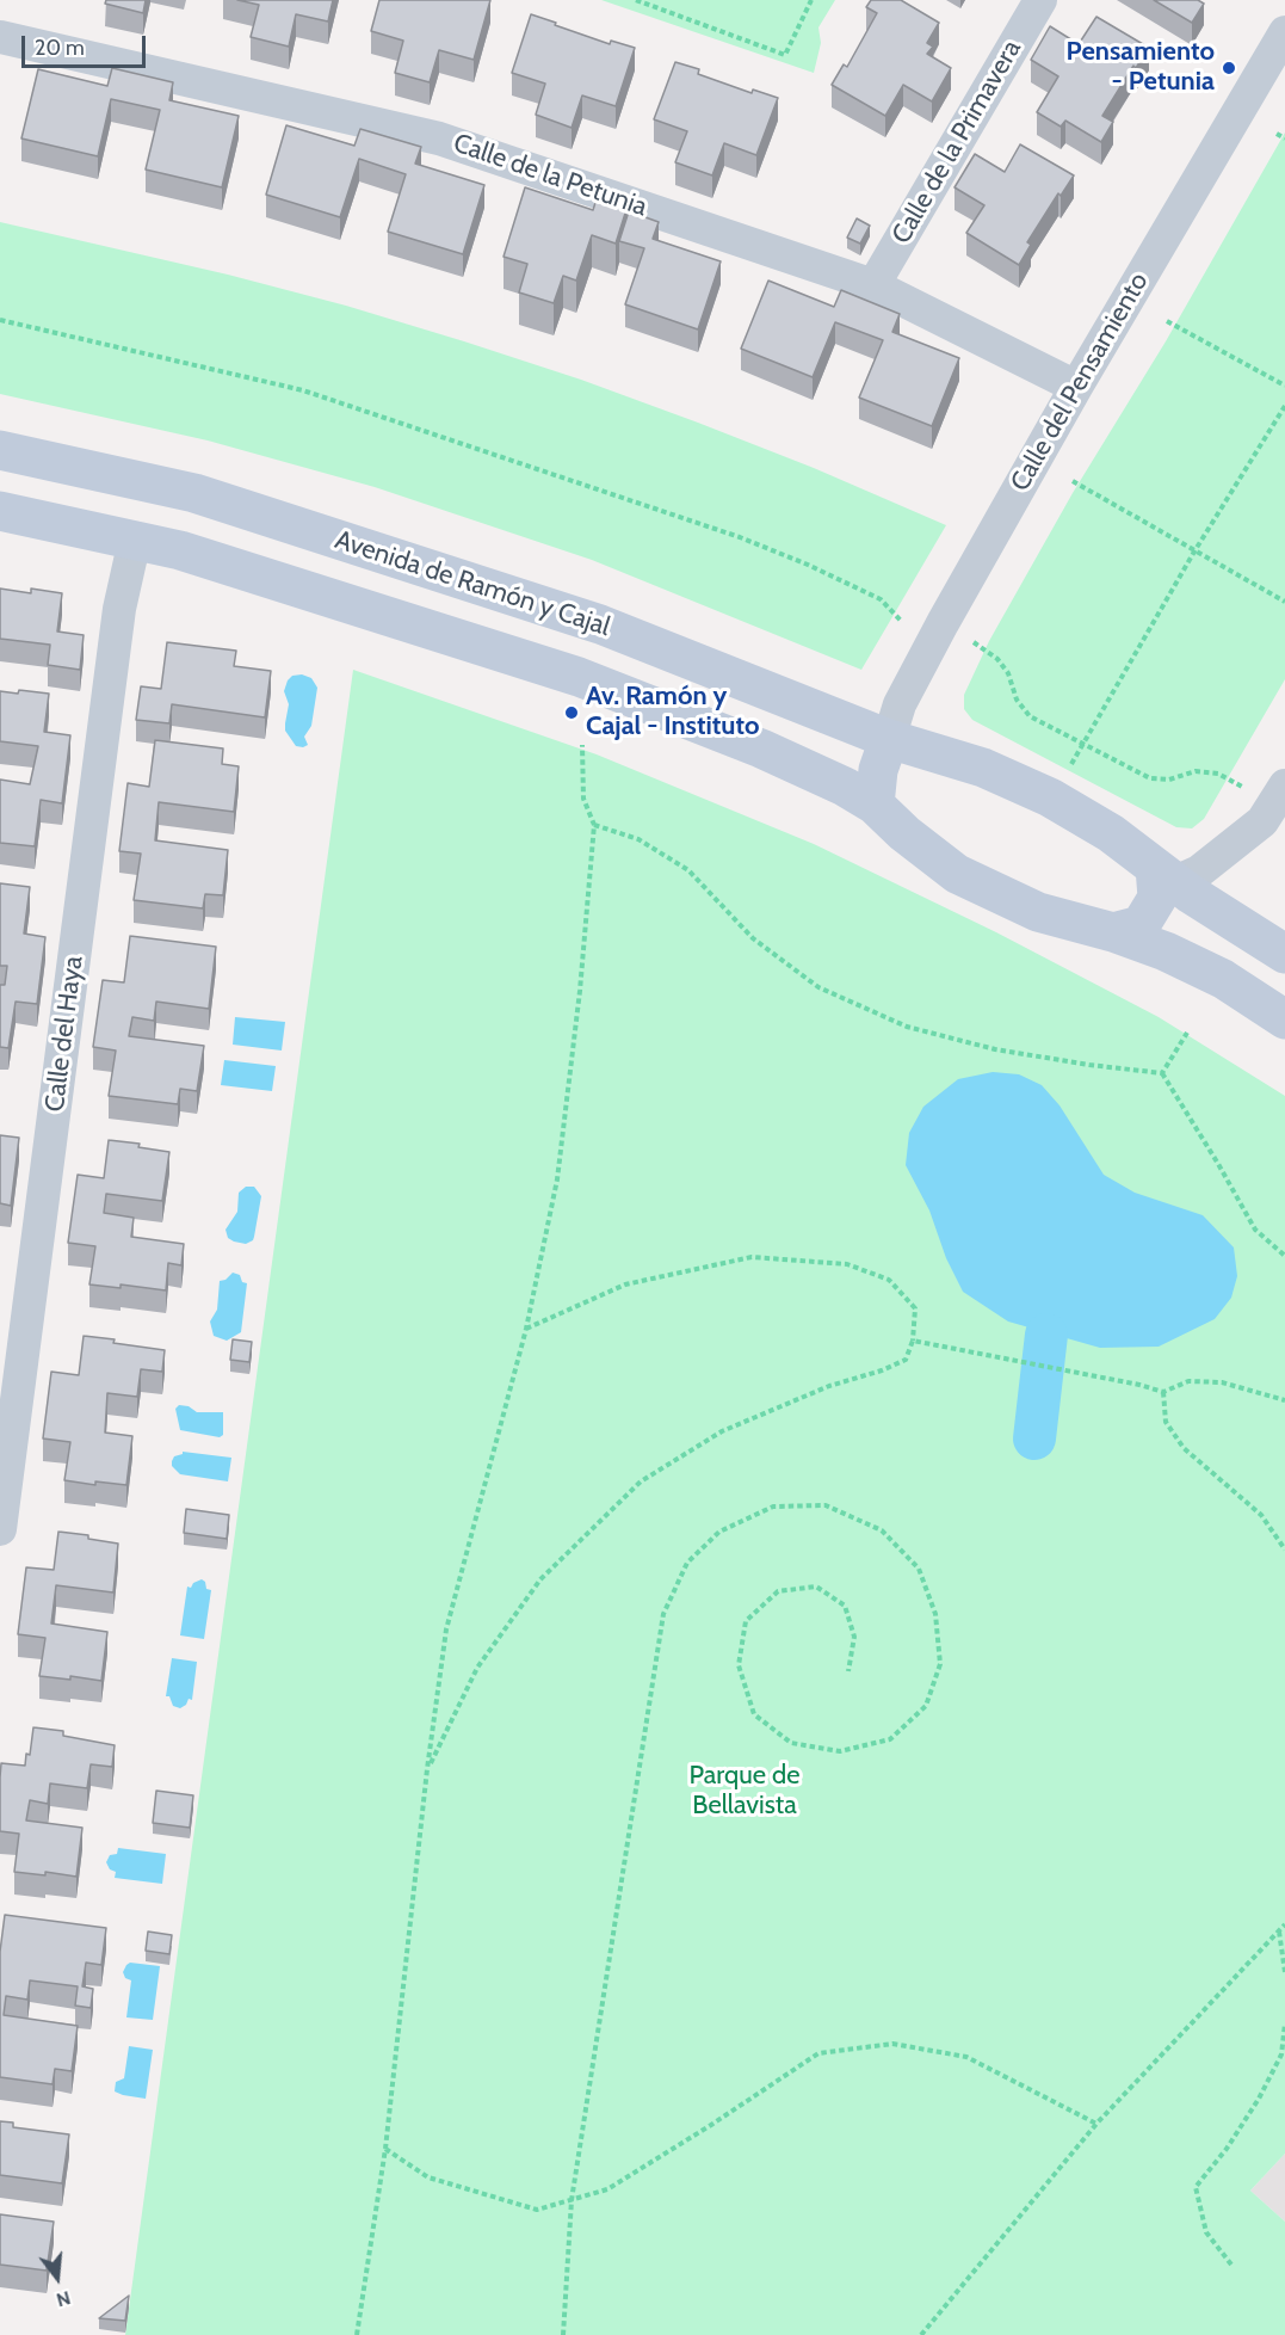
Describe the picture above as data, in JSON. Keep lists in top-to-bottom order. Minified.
{"streets":{"street":["Calle de la Primavera","Calle de la Petunia","Calle del Pensamiento","Avenida de Ramón y Cajal","Calle del Haya"]},"crossings":[["Calle de la Primavera","Calle de la Petunia"],["Calle de la Petunia","Calle del Pensamiento"],["Calle del Pensamiento","Avenida de Ramón y Cajal"],["Avenida de Ramón y Cajal","Calle del Haya"]],"parks":["Parque de Bellavista"],"places":["Pensamiento - Petunia","Av. Ramón y Cajal - Instituto"],"scale_bar":"20 m","north":"bottom"}
